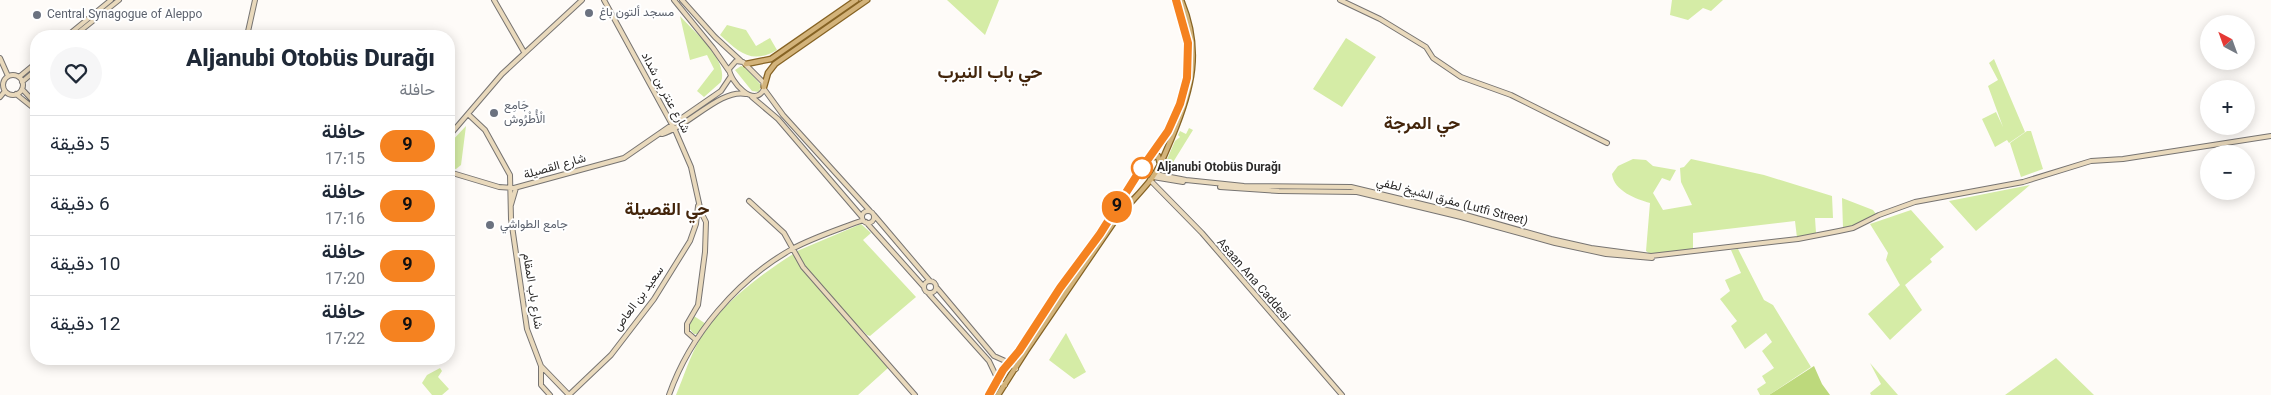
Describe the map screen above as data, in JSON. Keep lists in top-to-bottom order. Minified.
{"streets":{"street":["شارع عنتر بن شداد","شارع القصيلة","مفرق الشيخ لطفي (Lutfi Street)","Asaan Ana Caddesi","شارع باب المقام","سعيد بن العاص"]},"crossings":[["شارع عنتر بن شداد","شارع القصيلة"],["شارع عنتر بن شداد","سعيد بن العاص"],["شارع القصيلة","شارع باب المقام"],["مفرق الشيخ لطفي (Lutfi Street)","Asaan Ana Caddesi"],["شارع باب المقام","سعيد بن العاص"]],"districts":["حي باب النيرب","حي المرجة","حي القصيلة"],"places":["مسجد ألتون باغ","Central Synagogue of Aleppo","جَامِع الْأُطْرُوش","Aljanubi Otobüs Durağı","جامع الطواشي"],"lines":["bus line 9"],"north":"top left","page":{"on_map":"9","map_buttons":["+","−"],"heading":["Aljanubi Otobüs Durağı","حافلة"],"list":[{"mark":"9","name":"حافلة","note":"17:15","value":"5 دقيقة"},{"mark":"9","name":"حافلة","note":"17:16","value":"6 دقيقة"},{"mark":"9","name":"حافلة","note":"17:20","value":"10 دقيقة"},{"mark":"9","name":"حافلة","note":"17:22","value":"12 دقيقة"}]}}
